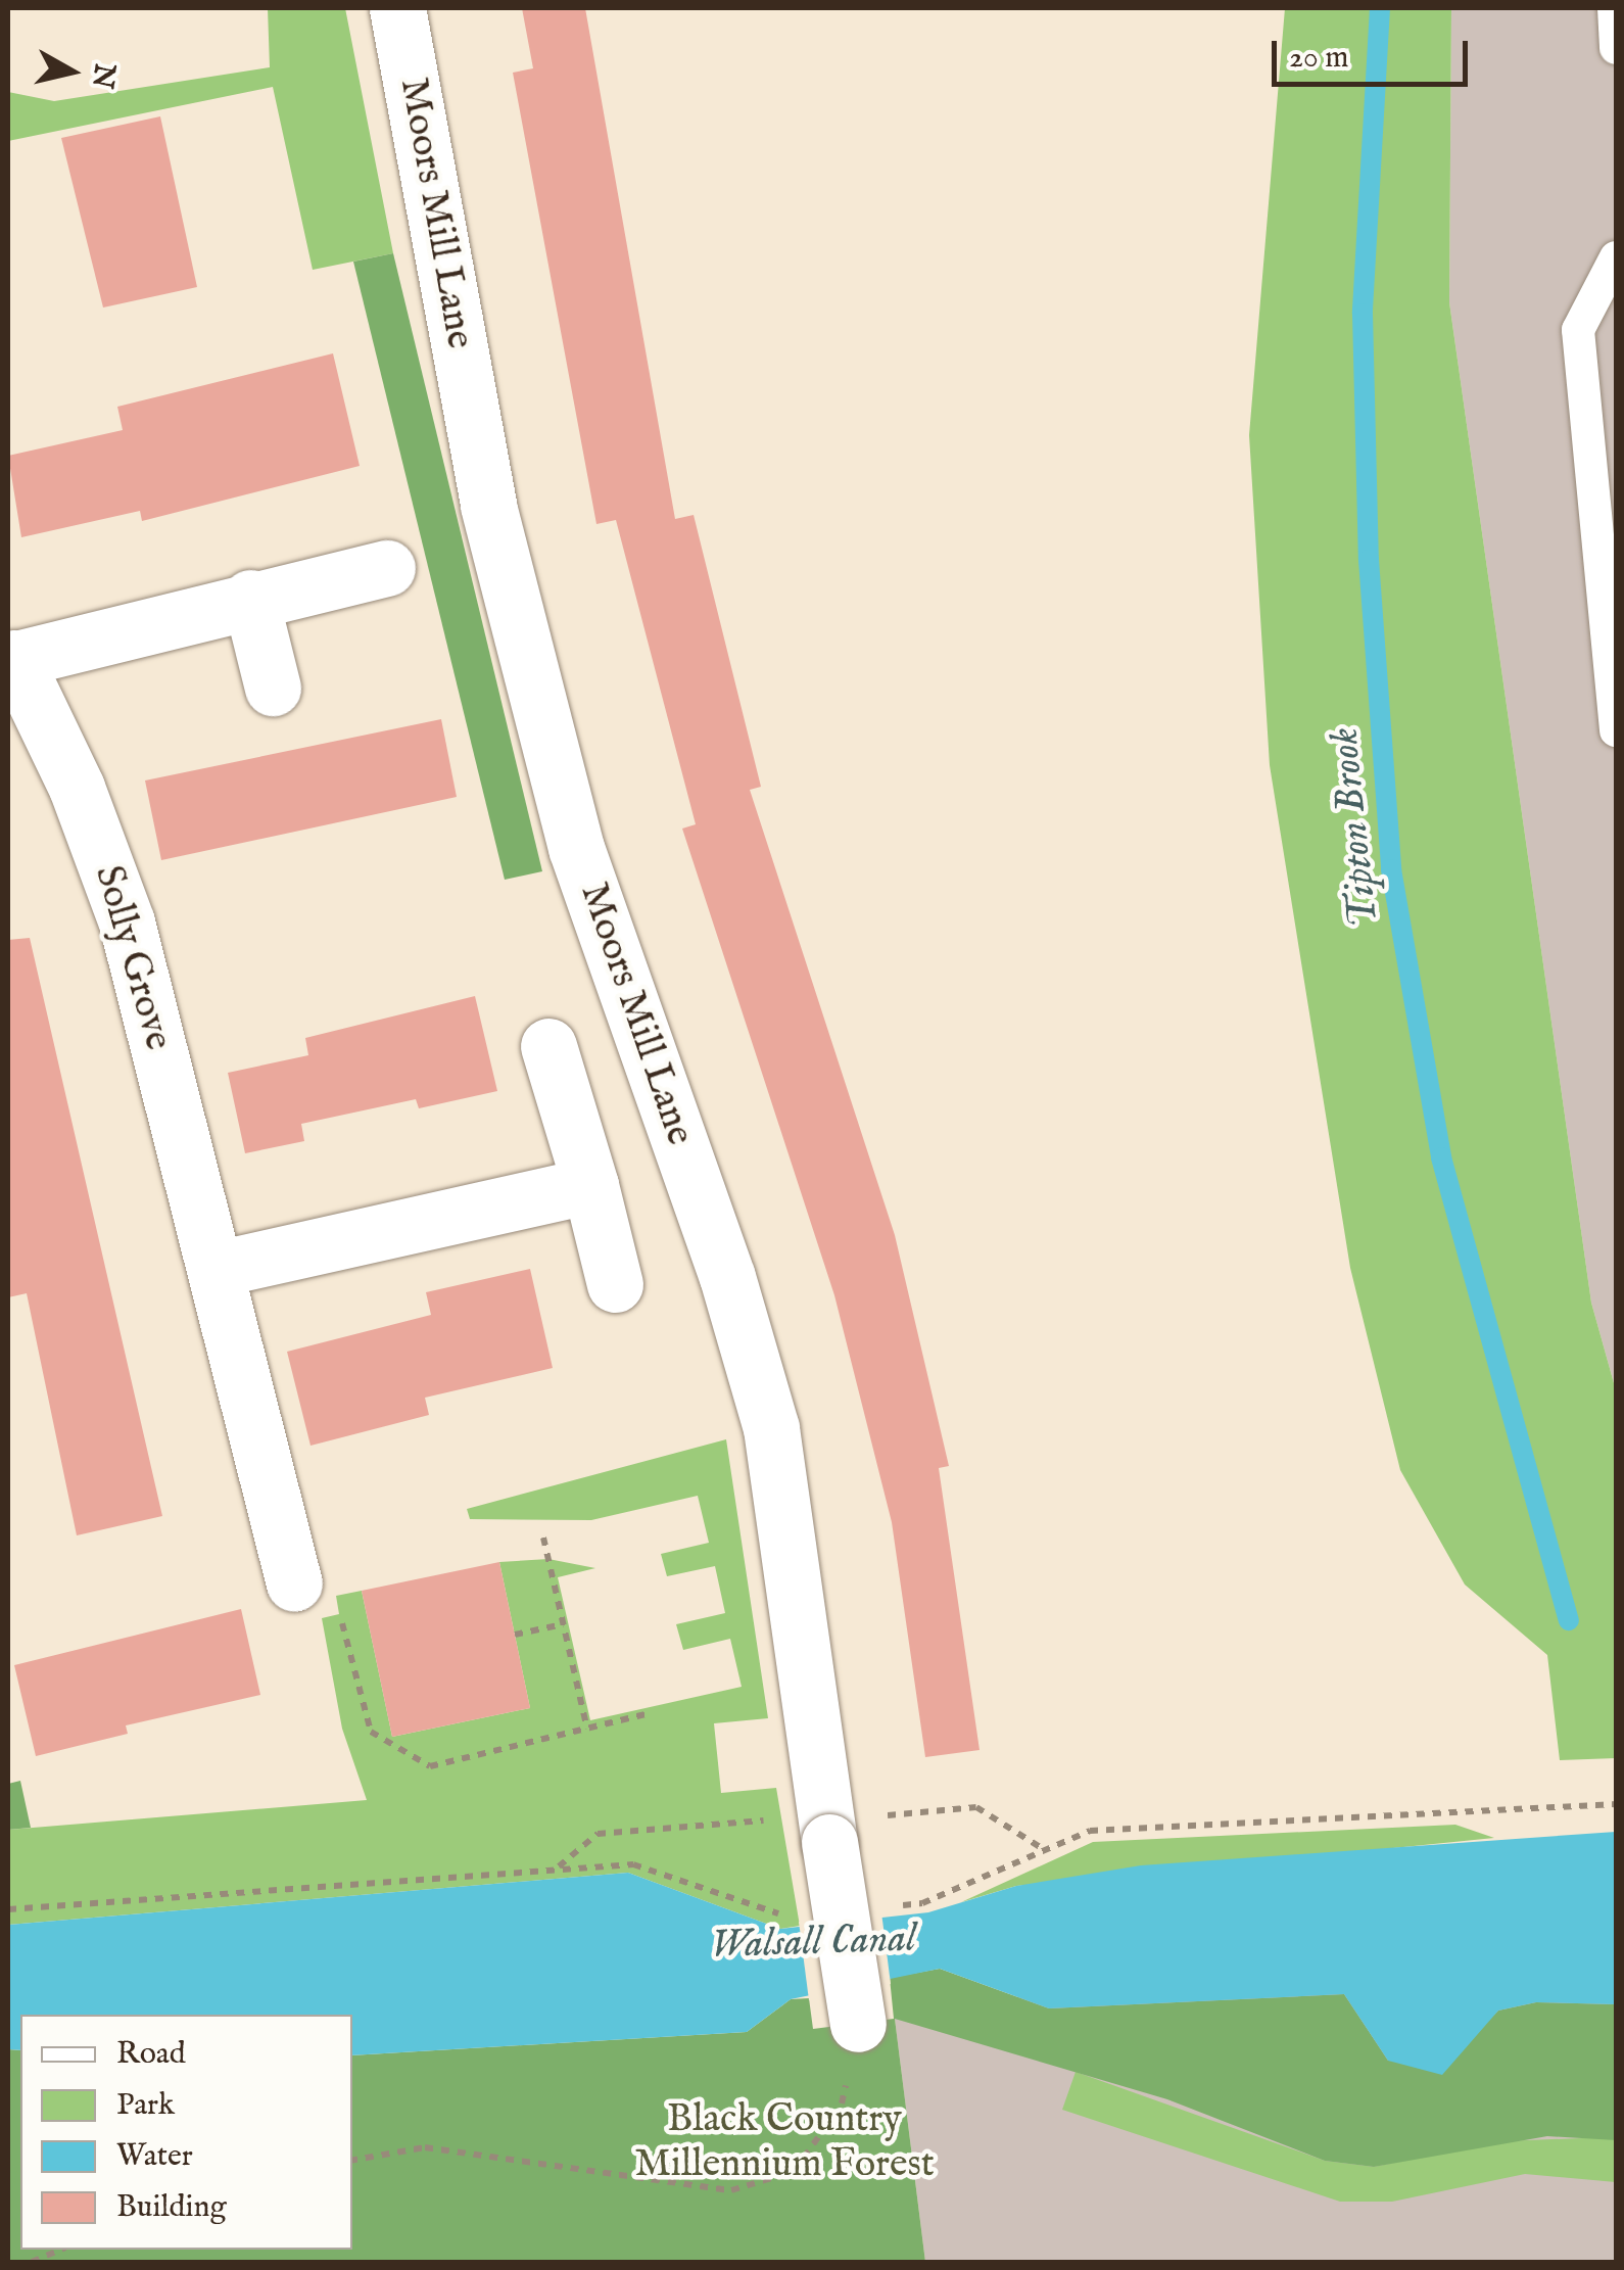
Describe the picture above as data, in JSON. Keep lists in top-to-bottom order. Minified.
{"streets":{"street":["Moors Mill Lane","Solly Grove"]},"water":["Tipton Brook","Walsall Canal"],"parks":["Black Country Millennium Forest"],"legend":["Road","Park","Water","Building"],"scale_bar":"20 m","north":"right"}
